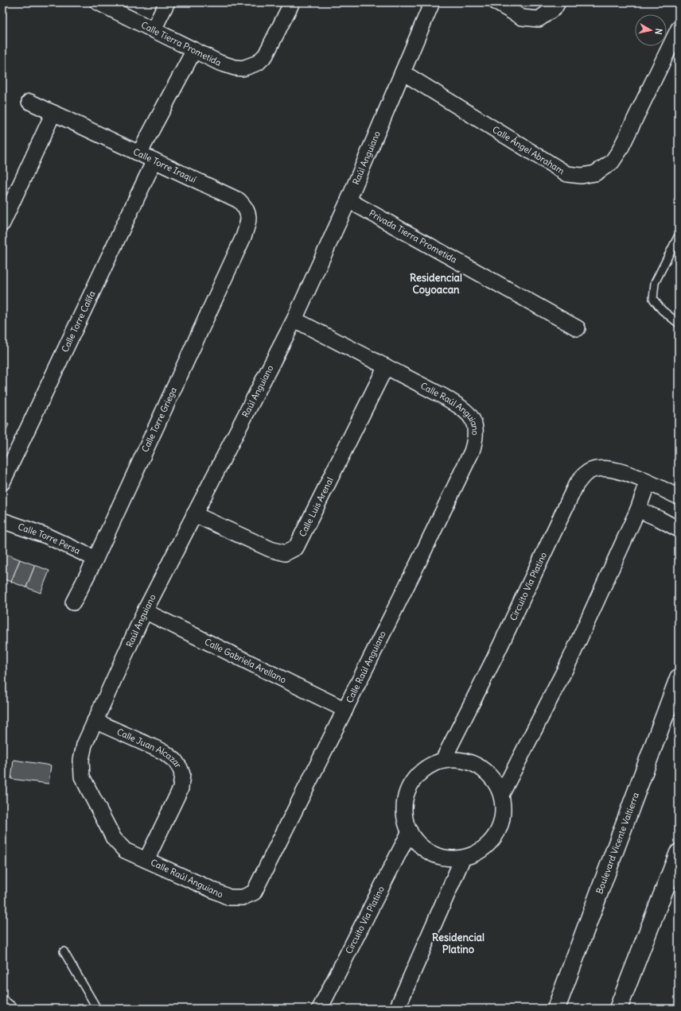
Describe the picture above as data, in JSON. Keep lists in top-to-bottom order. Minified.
{"streets":{"main road":["Boulevard Vicente Valtierra"],"street":["Calle Tierra Prometida","Calle Ángel Abraham","Raúl Anguiano","Calle Torre Iraquí","Privada Tierra Prometida","Calle Torre Calífa","Calle Raúl Anguiano","Calle Torre Griega","Calle Luis Arenal","Calle Torre Persa","Circuito Vía Platino","Calle Gabriela Arellano","Calle Juan Alcazar"]},"crossings":[["Calle Ángel Abraham","Raúl Anguiano"],["Raúl Anguiano","Privada Tierra Prometida"],["Raúl Anguiano","Calle Raúl Anguiano"],["Raúl Anguiano","Calle Luis Arenal"],["Raúl Anguiano","Calle Gabriela Arellano"],["Raúl Anguiano","Calle Juan Alcazar"],["Calle Torre Iraquí","Calle Torre Calífa"],["Calle Torre Iraquí","Calle Torre Griega"],["Calle Raúl Anguiano","Calle Luis Arenal"],["Calle Raúl Anguiano","Calle Gabriela Arellano"],["Calle Raúl Anguiano","Calle Juan Alcazar"],["Calle Torre Griega","Calle Torre Persa"]],"districts":["Residencial Coyoacan","Residencial Platino"],"north":"right"}
